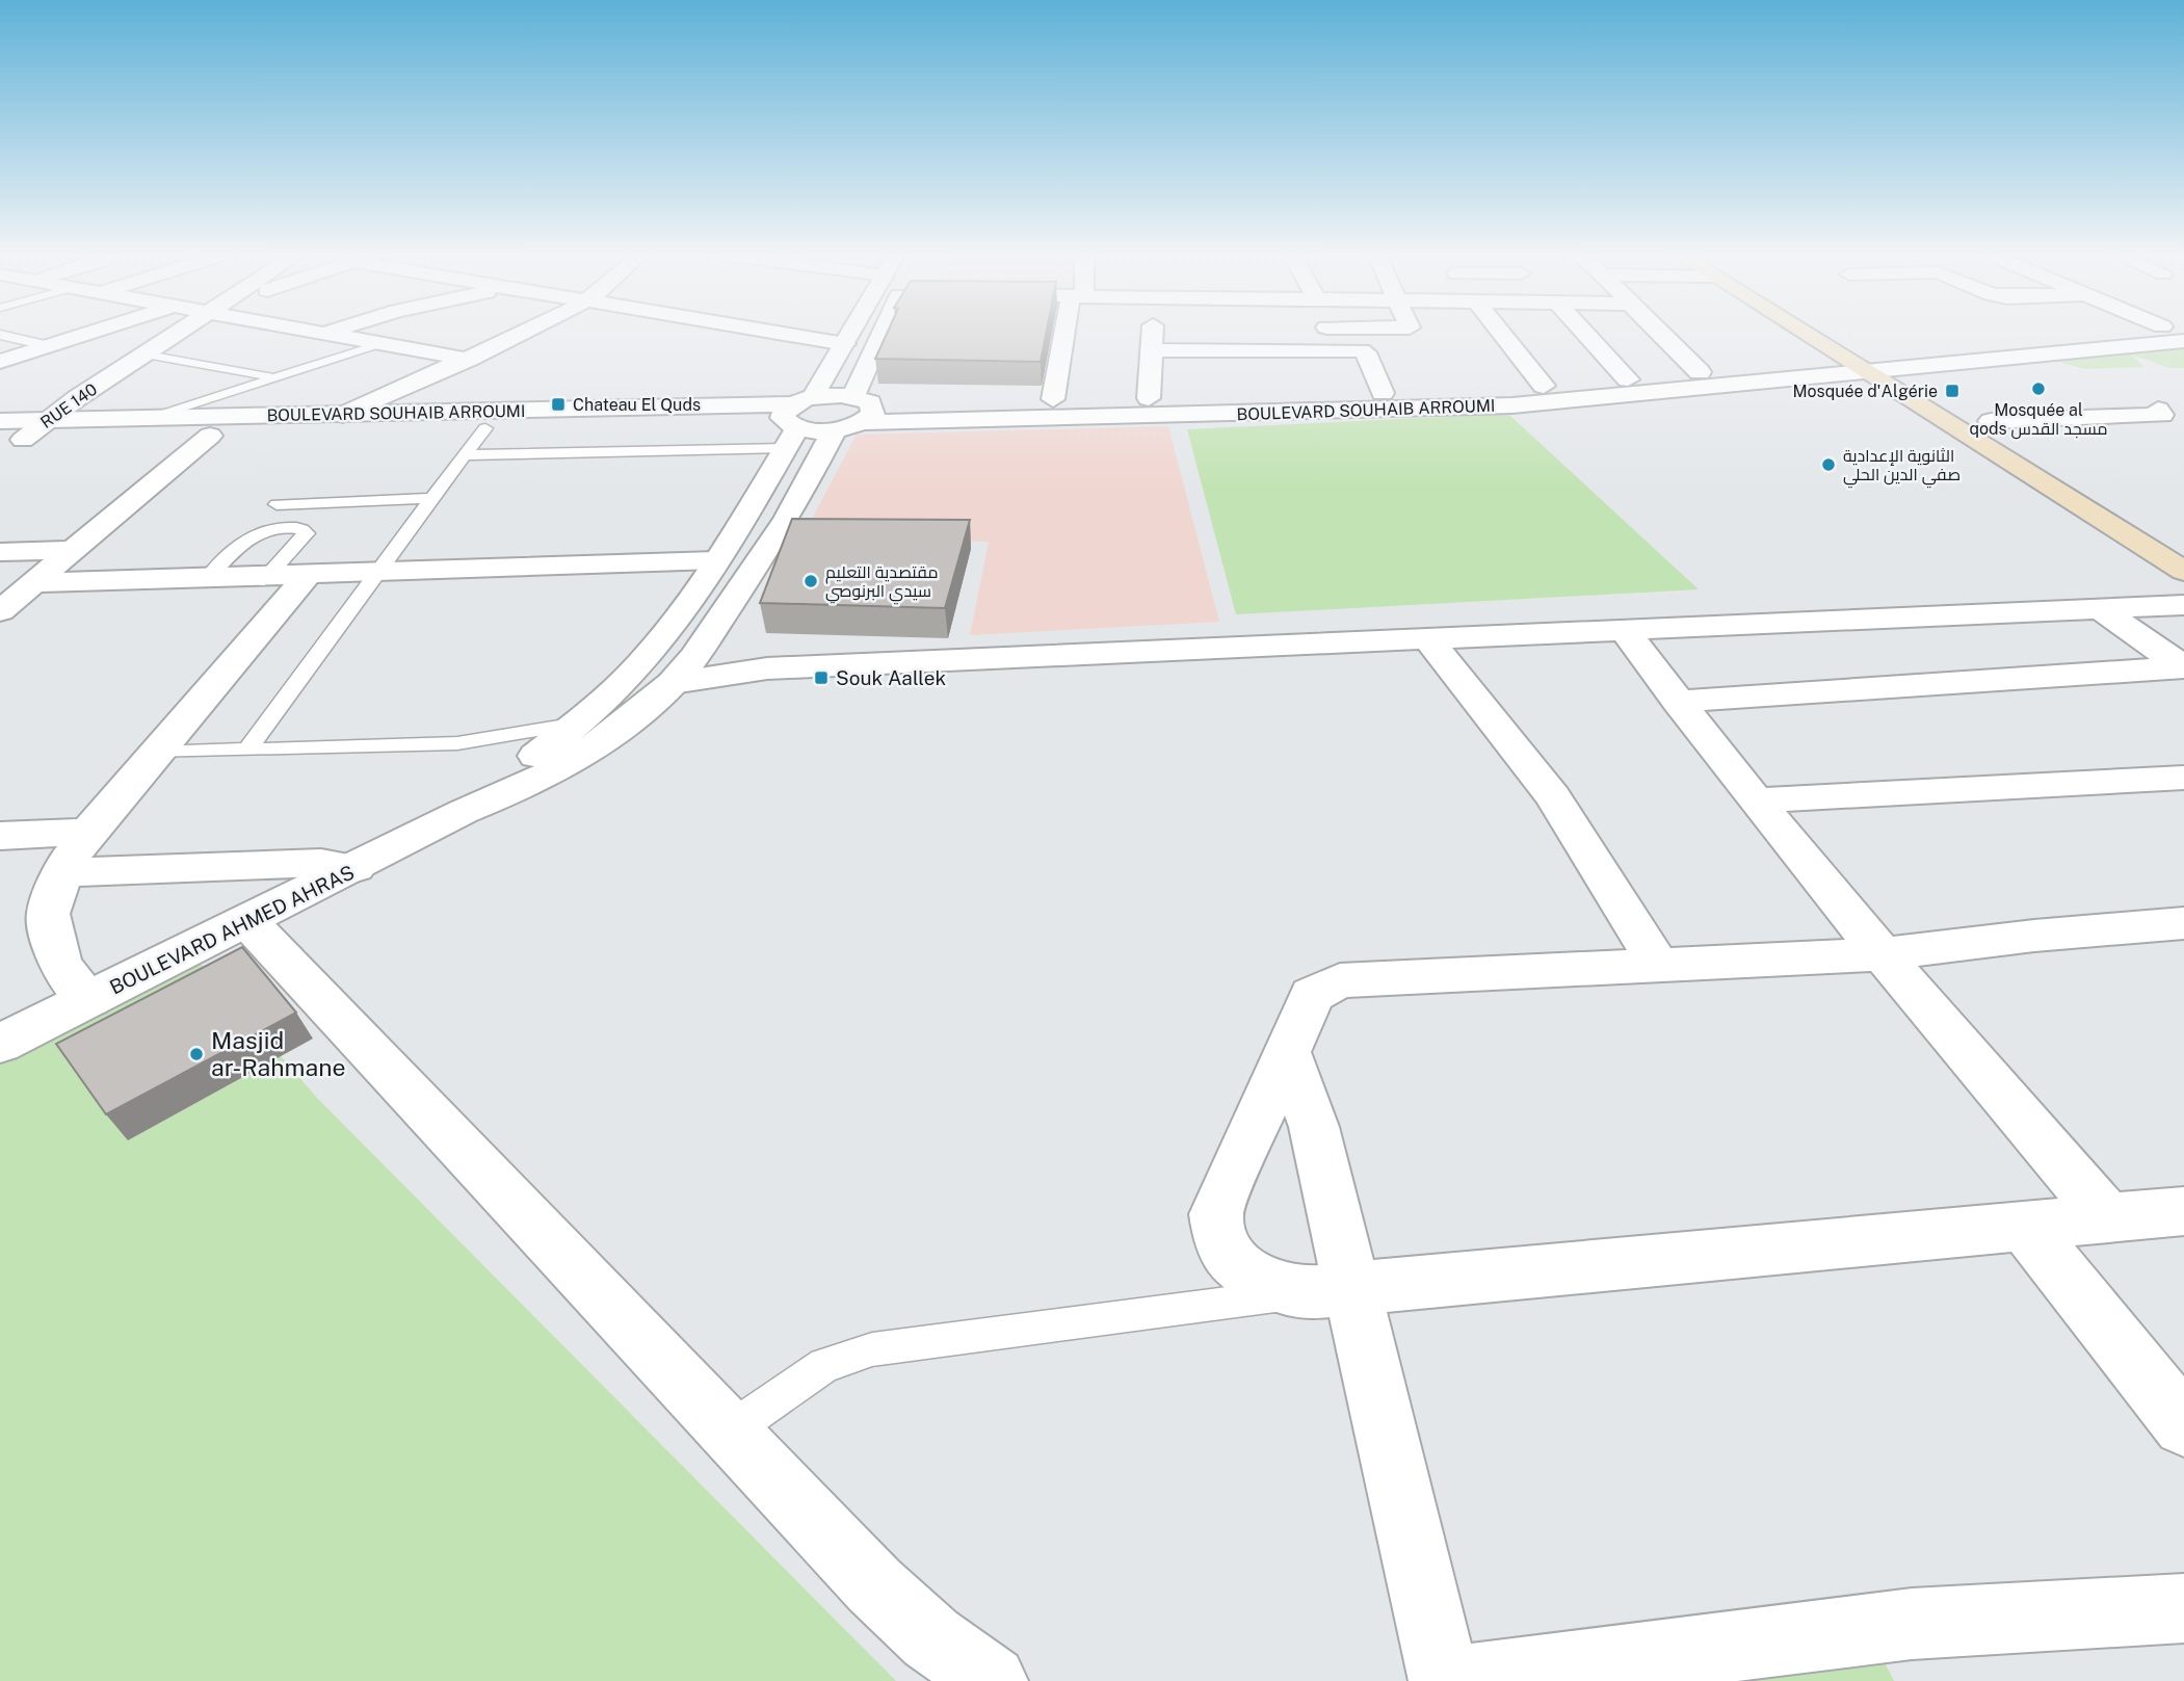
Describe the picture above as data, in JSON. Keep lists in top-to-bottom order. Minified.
{"streets":{"street":["RUE 140","BOULEVARD SOUHAIB ARROUMI","BOULEVARD AHMED AHRAS"]},"crossings":[["RUE 140","BOULEVARD SOUHAIB ARROUMI"]],"places":{"other":["Mosquée al qods مسجد القدس","الثانوية الإعدادية صفي الدين الحلي","مقتصدية التعليم سيدي البرنوصي","Masjid ar-Rahmane"],"transit":["Mosquée d'Algérie","Chateau El Quds","Souk Aallek"]}}
